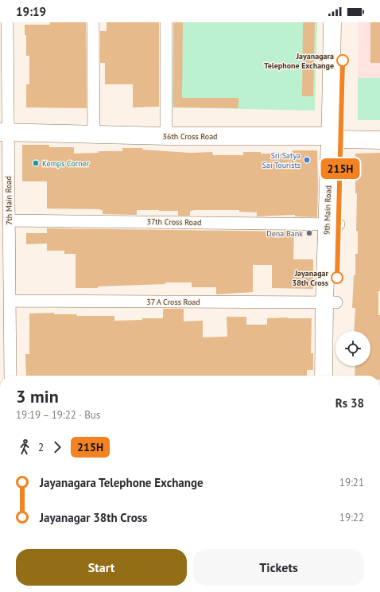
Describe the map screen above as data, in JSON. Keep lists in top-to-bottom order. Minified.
{"streets":{"main road":["36th Cross Road","9th Main Road"],"street":["7th Main Road","37th Cross Road","37 A Cross Road"]},"crossings":[["36th Cross Road","7th Main Road"],["36th Cross Road","9th Main Road"],["7th Main Road","37th Cross Road"],["7th Main Road","37 A Cross Road"],["9th Main Road","37th Cross Road"],["9th Main Road","37 A Cross Road"]],"places":["Jayanagara Telephone Exchange","Sri Satya Sai Tourists","Kemps Corner","Dena Bank","Jayanagar 38th Cross"],"lines":["bus line 215H"],"page":{"status":"19:19","on_map":"215H","heading":["3 min","19:19 – 19:22 · Bus","Rs 38"],"legs":["2","215H"],"list":[{"name":"Jayanagara Telephone Exchange","value":"19:21"},{"name":"Jayanagar 38th Cross","value":"19:22"}],"buttons":["Start","Tickets"]}}
